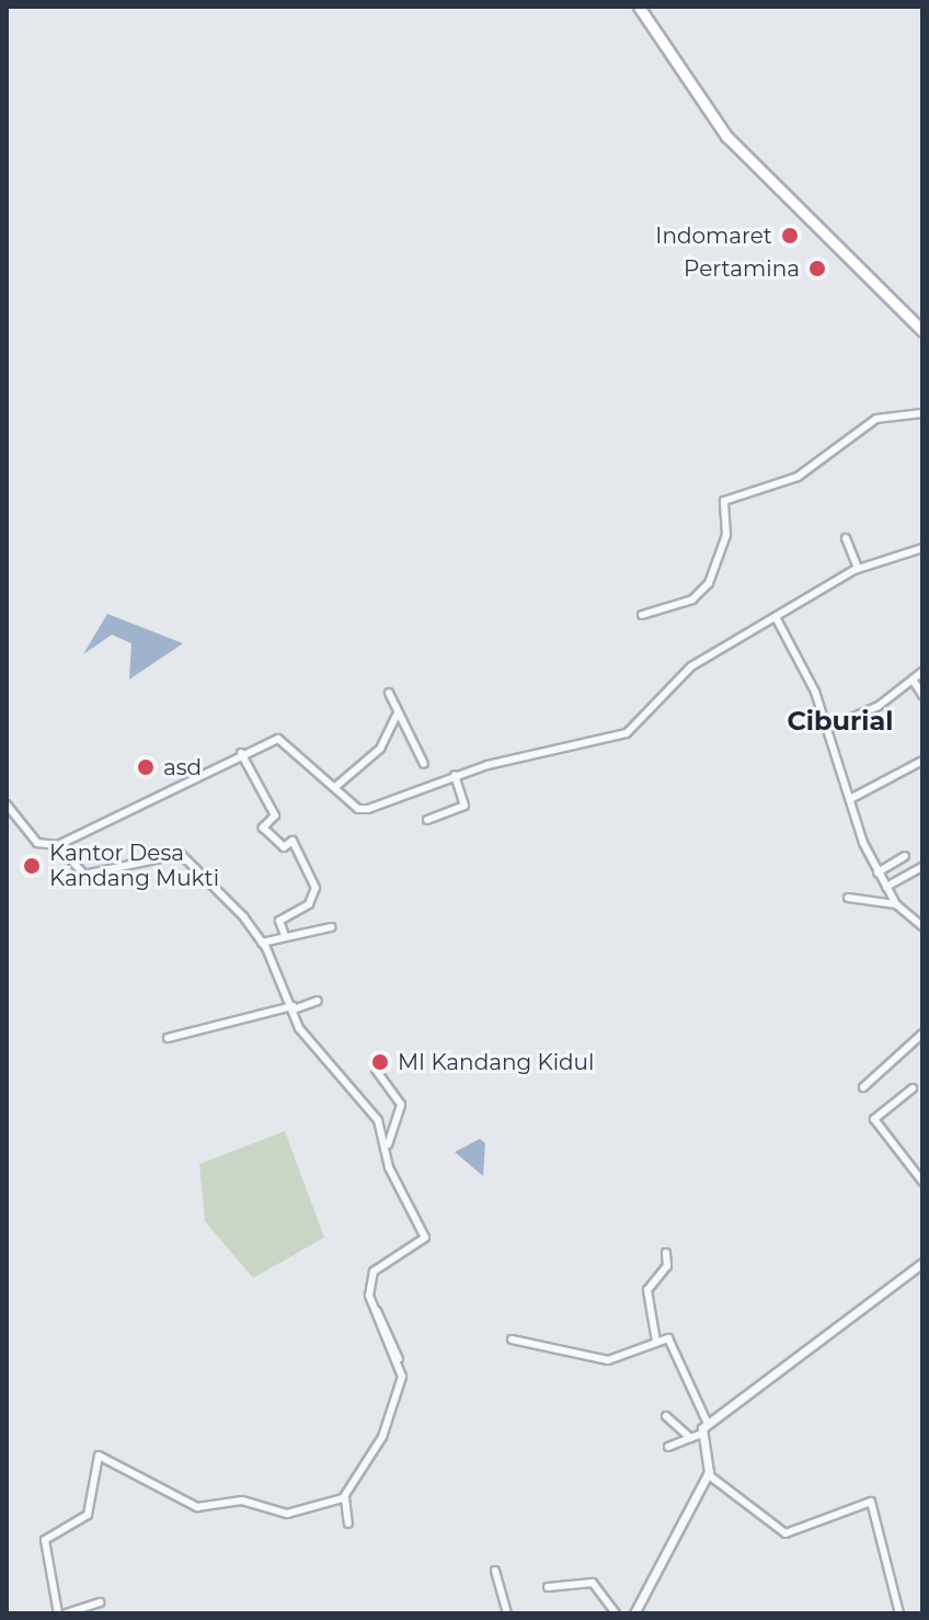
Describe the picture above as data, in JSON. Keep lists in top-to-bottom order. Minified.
{"districts":["Ciburial"],"places":["Indomaret","Pertamina","asd","Kantor Desa Kandang Mukti","MI Kandang Kidul"]}
